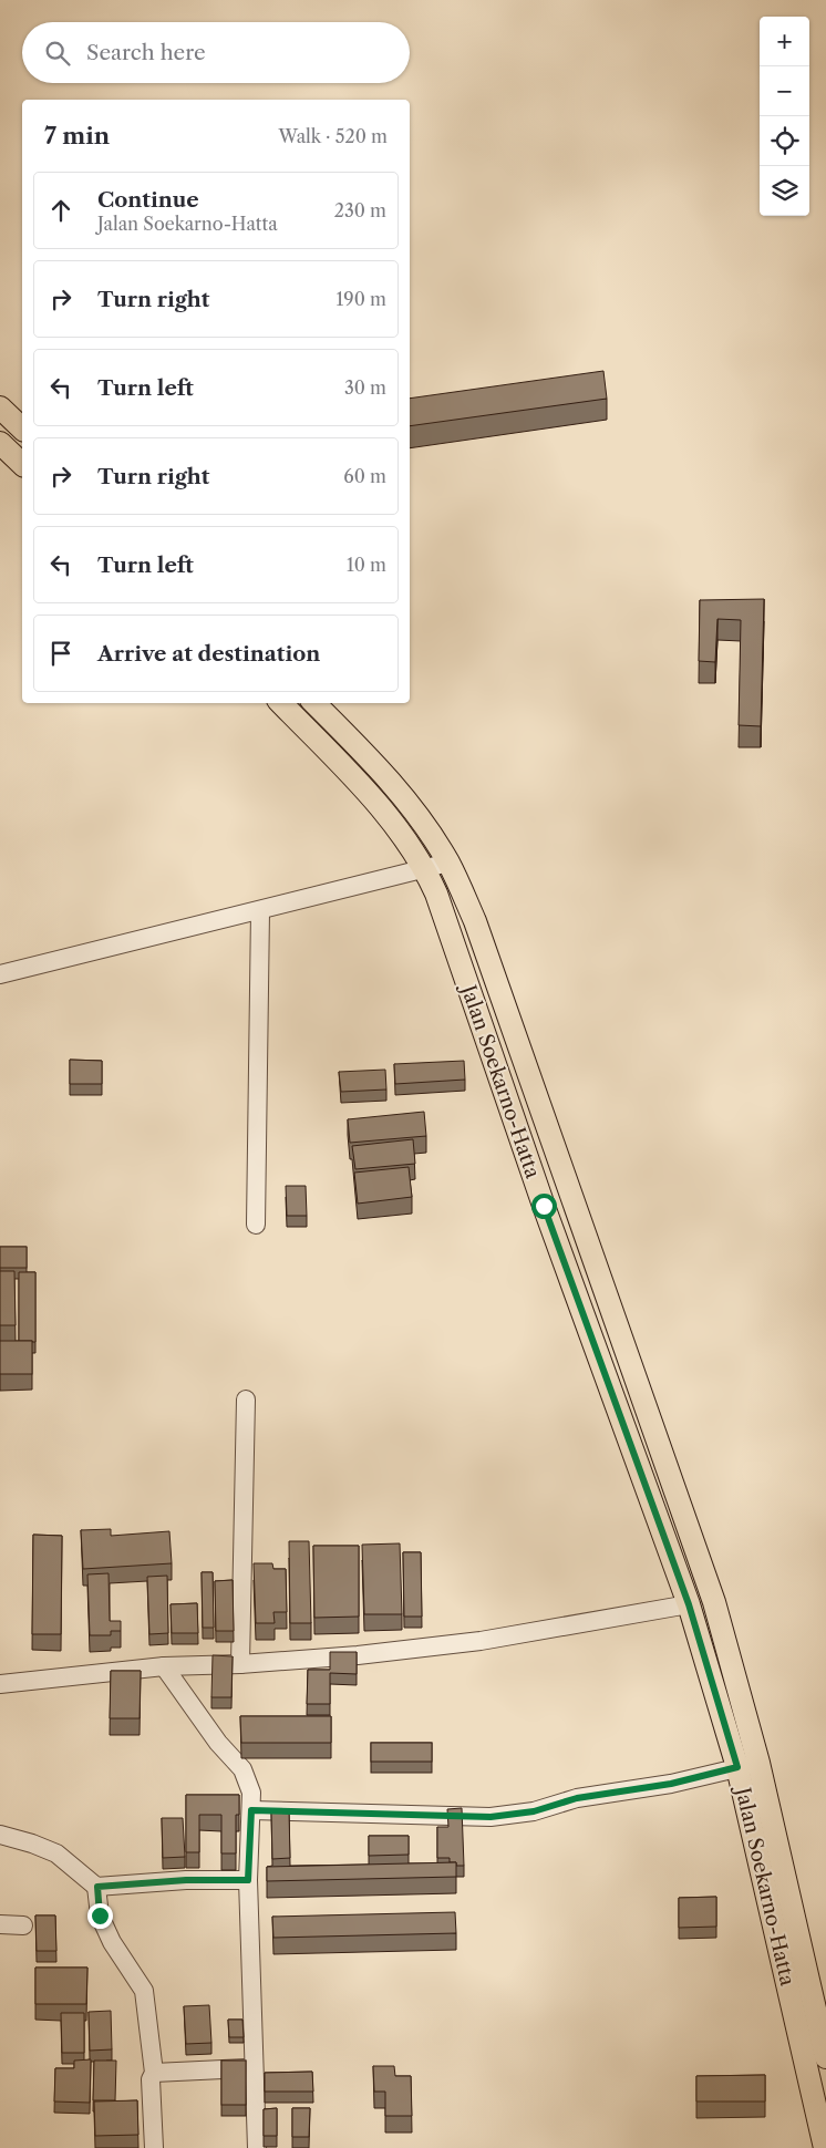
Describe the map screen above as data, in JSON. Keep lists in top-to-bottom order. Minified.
{"streets":{"main road":["Jalan Soekarno-Hatta"]},"page":{"map_buttons":["+","−"],"search":"Search here","heading":["7 min","Walk · 520 m"],"list":[["Continue","Jalan Soekarno-Hatta","230 m"],["Turn right","190 m"],["Turn left","30 m"],["Turn right","60 m"],["Turn left","10 m"],"Arrive at destination"]}}
